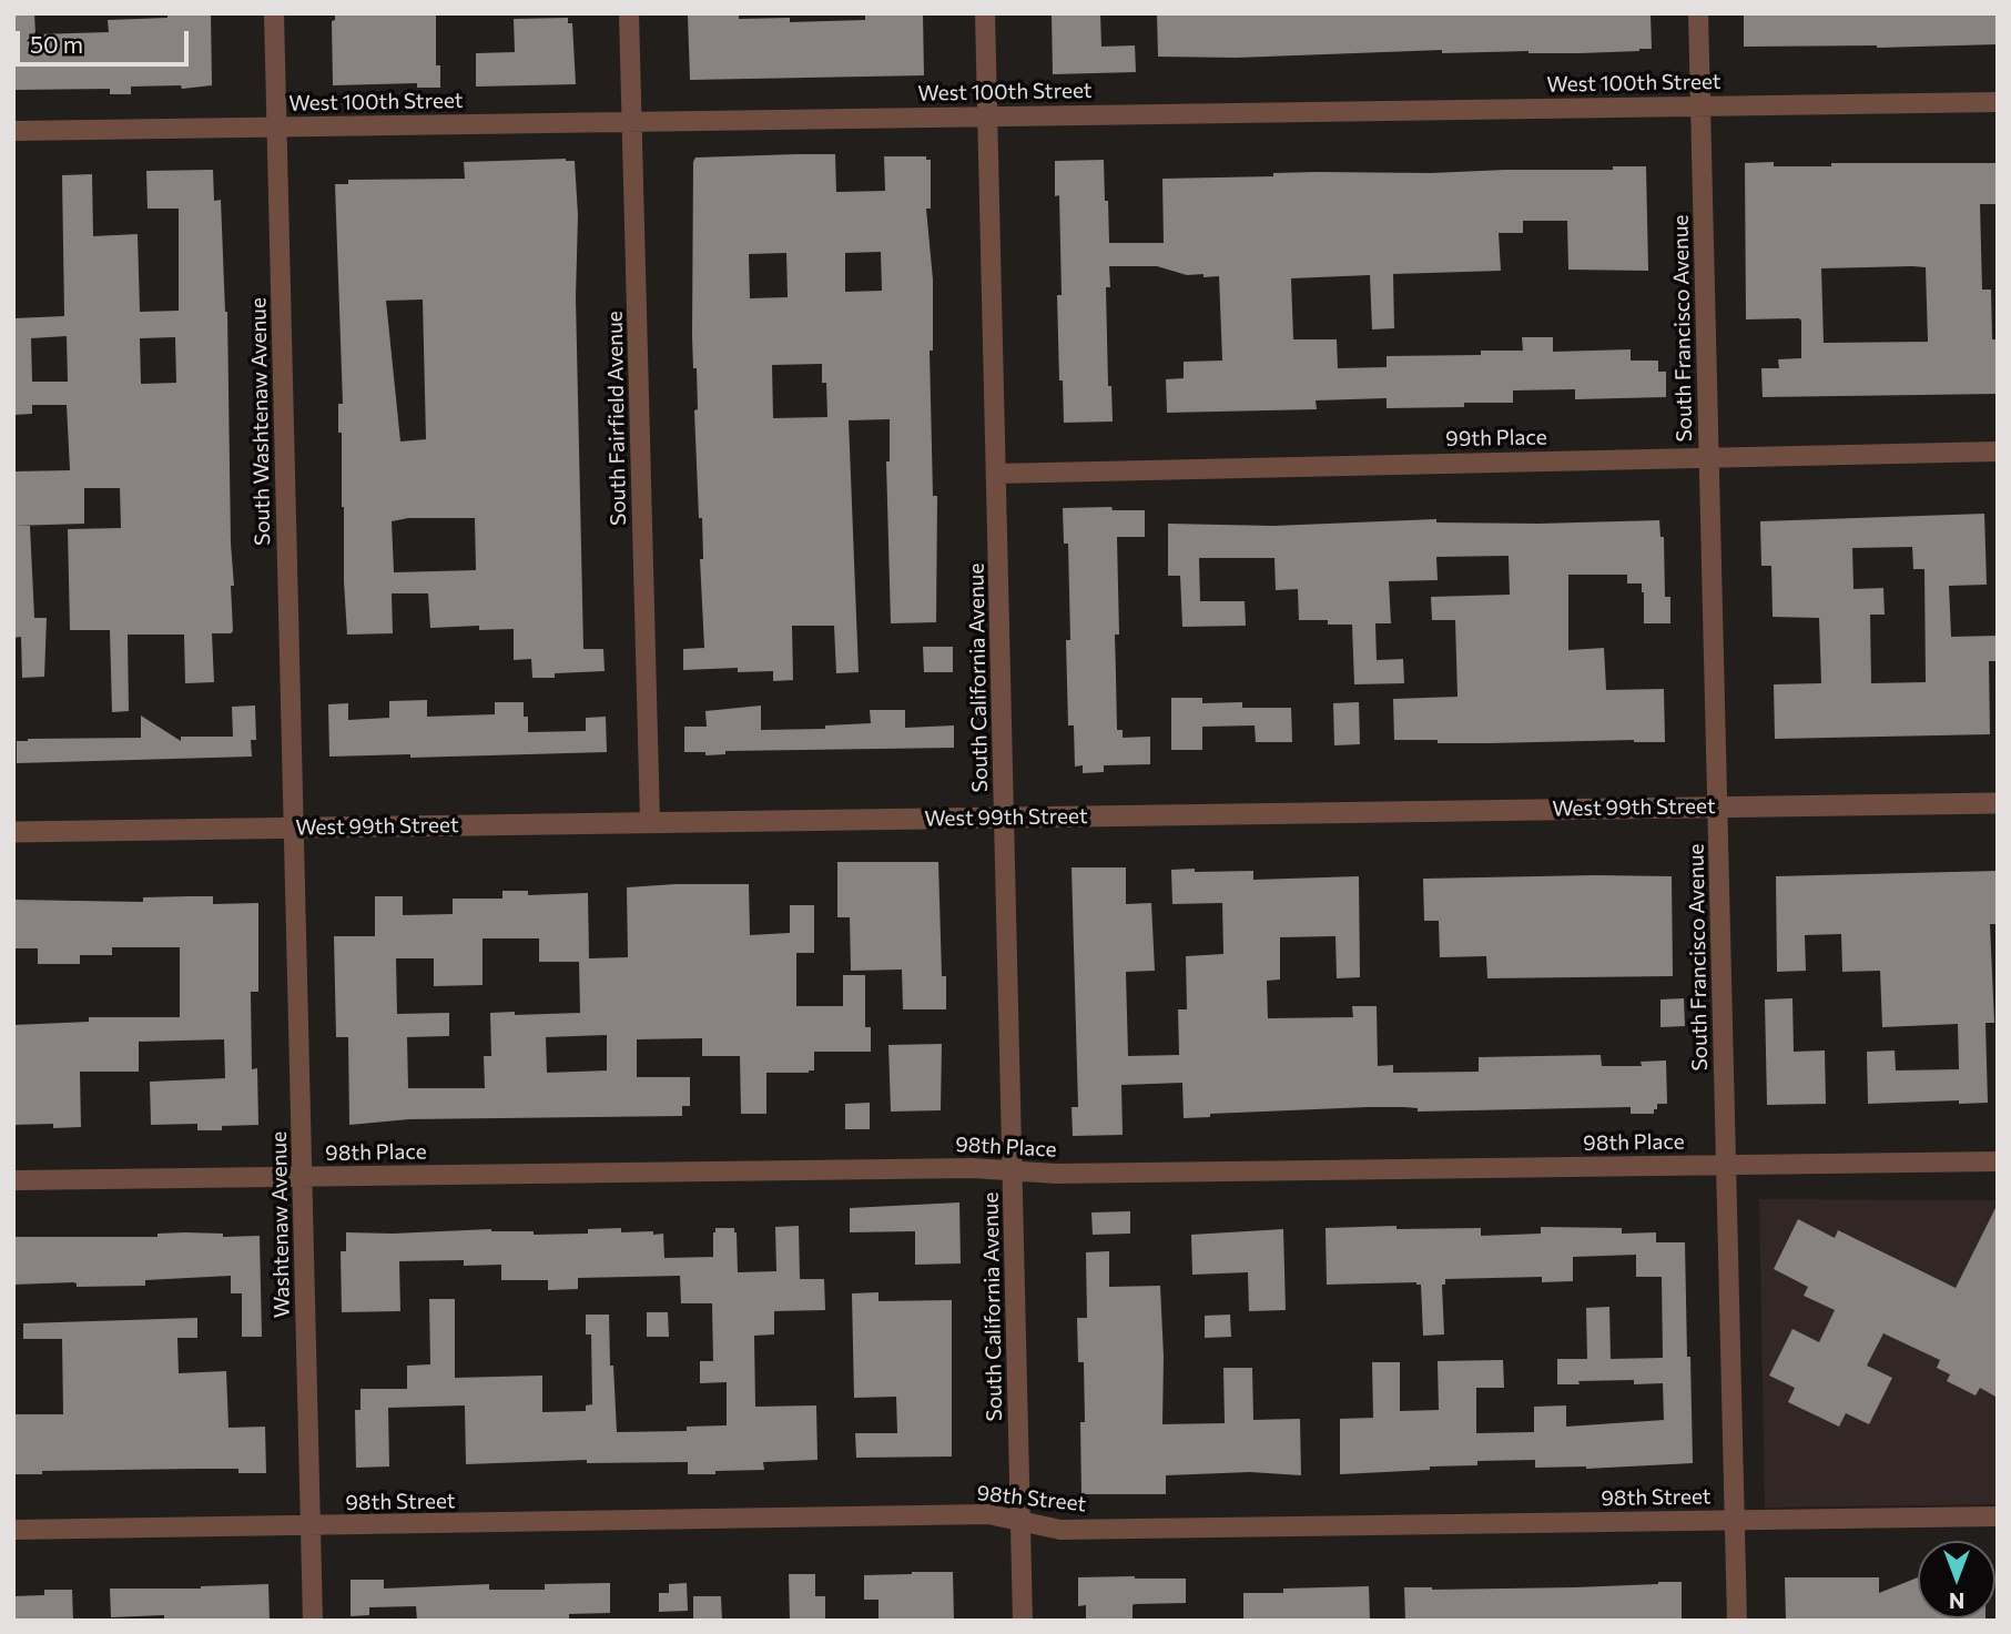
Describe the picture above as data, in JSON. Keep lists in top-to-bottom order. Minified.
{"streets":{"street":["West 100th Street","South Francisco Avenue","South Fairfield Avenue","South Washtenaw Avenue","99th Place","South California Avenue","West 99th Street","98th Place","Washtenaw Avenue","98th Street"]},"crossings":[["West 100th Street","South Francisco Avenue"],["West 100th Street","South Fairfield Avenue"],["West 100th Street","South Washtenaw Avenue"],["West 100th Street","South California Avenue"],["South Francisco Avenue","99th Place"],["South Francisco Avenue","West 99th Street"],["South Francisco Avenue","98th Place"],["South Francisco Avenue","98th Street"],["South Fairfield Avenue","West 99th Street"],["South Washtenaw Avenue","West 99th Street"],["South Washtenaw Avenue","Washtenaw Avenue"],["99th Place","South California Avenue"],["South California Avenue","West 99th Street"],["South California Avenue","98th Place"],["South California Avenue","98th Street"],["West 99th Street","Washtenaw Avenue"],["98th Place","Washtenaw Avenue"],["Washtenaw Avenue","98th Street"]],"scale_bar":"50 m","north":"bottom"}
